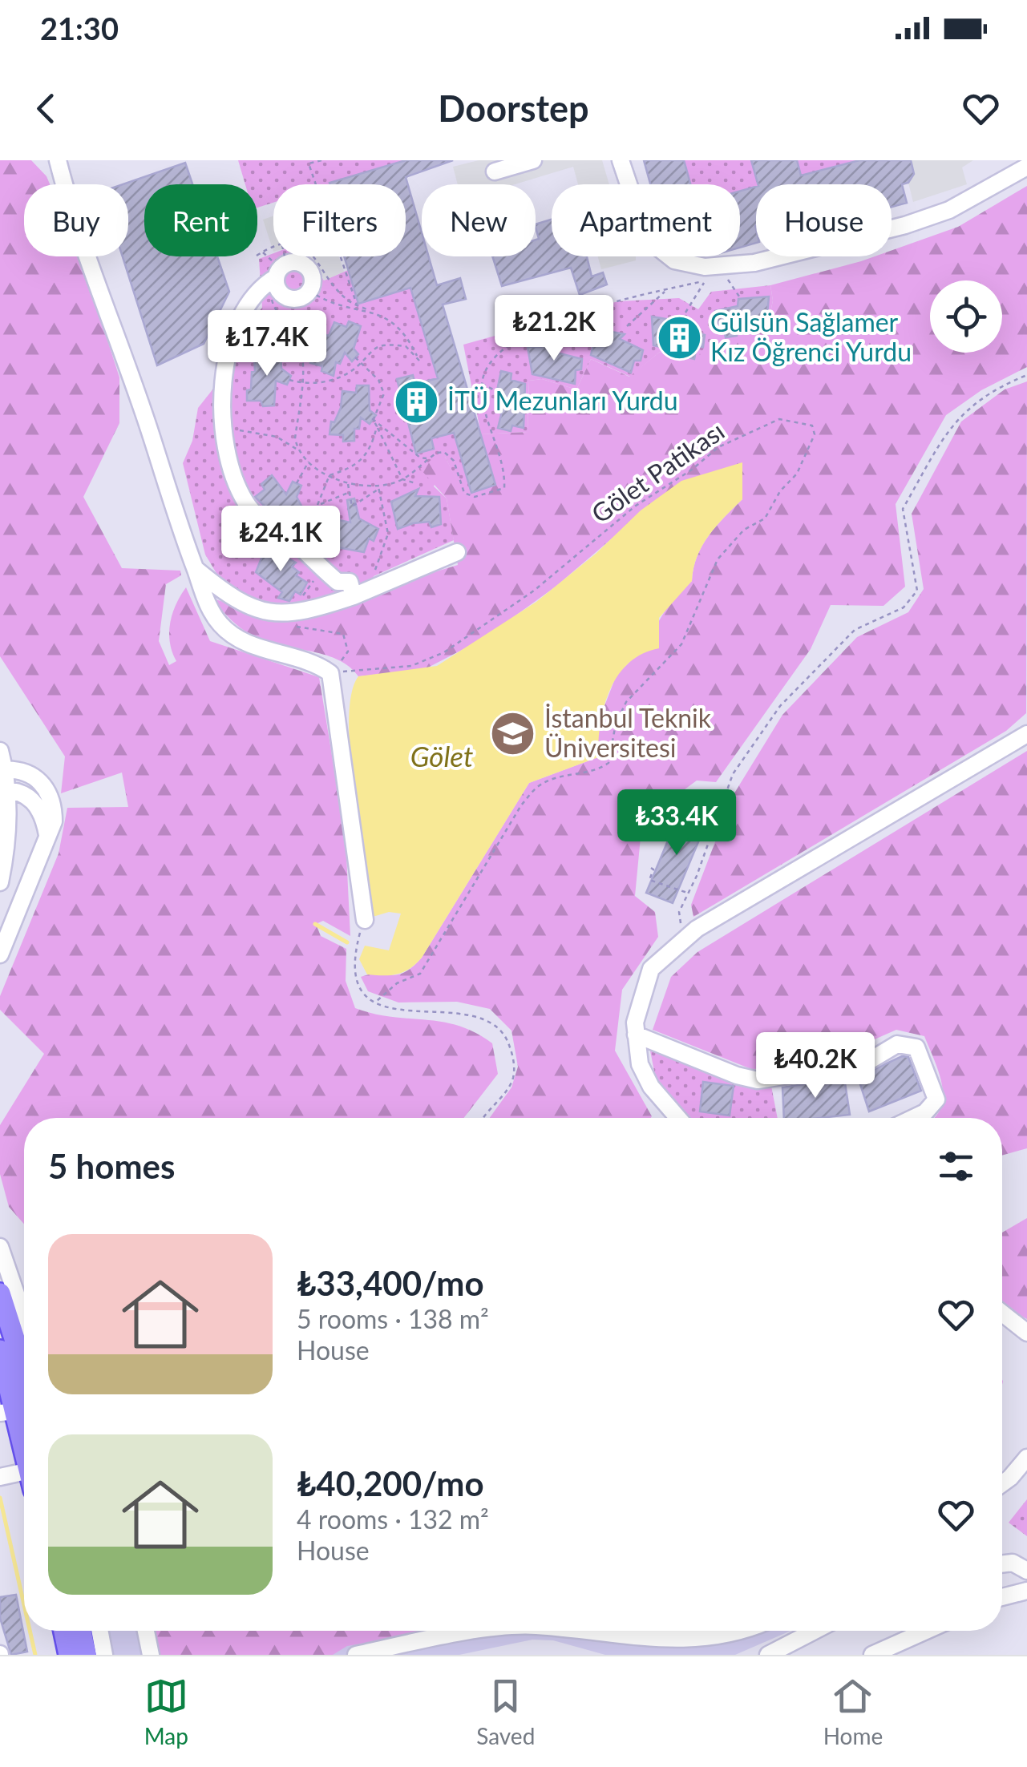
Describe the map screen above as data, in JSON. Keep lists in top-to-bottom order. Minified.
{"streets":{"path":["Gölet Patikası"]},"water":["Gölet"],"places":{"building":["Gülsün Sağlamer Kız Öğrenci Yurdu","İTÜ Mezunları Yurdu"],"school or university":["İstanbul Teknik Üniversitesi"]},"page":{"status":"21:30","header":"Doorstep","chip":["Buy","Rent","Filters","New","Apartment","House"],"price":["₺21.2K","₺17.4K","₺24.1K","₺33.4K","₺40.2K"],"heading":"5 homes","list":[{"name":"₺33,400/mo","note":"5 rooms · 138 m² · House"},{"name":"₺40,200/mo","note":"4 rooms · 132 m² · House"}],"tabs":["Map","Saved","Home"]}}
